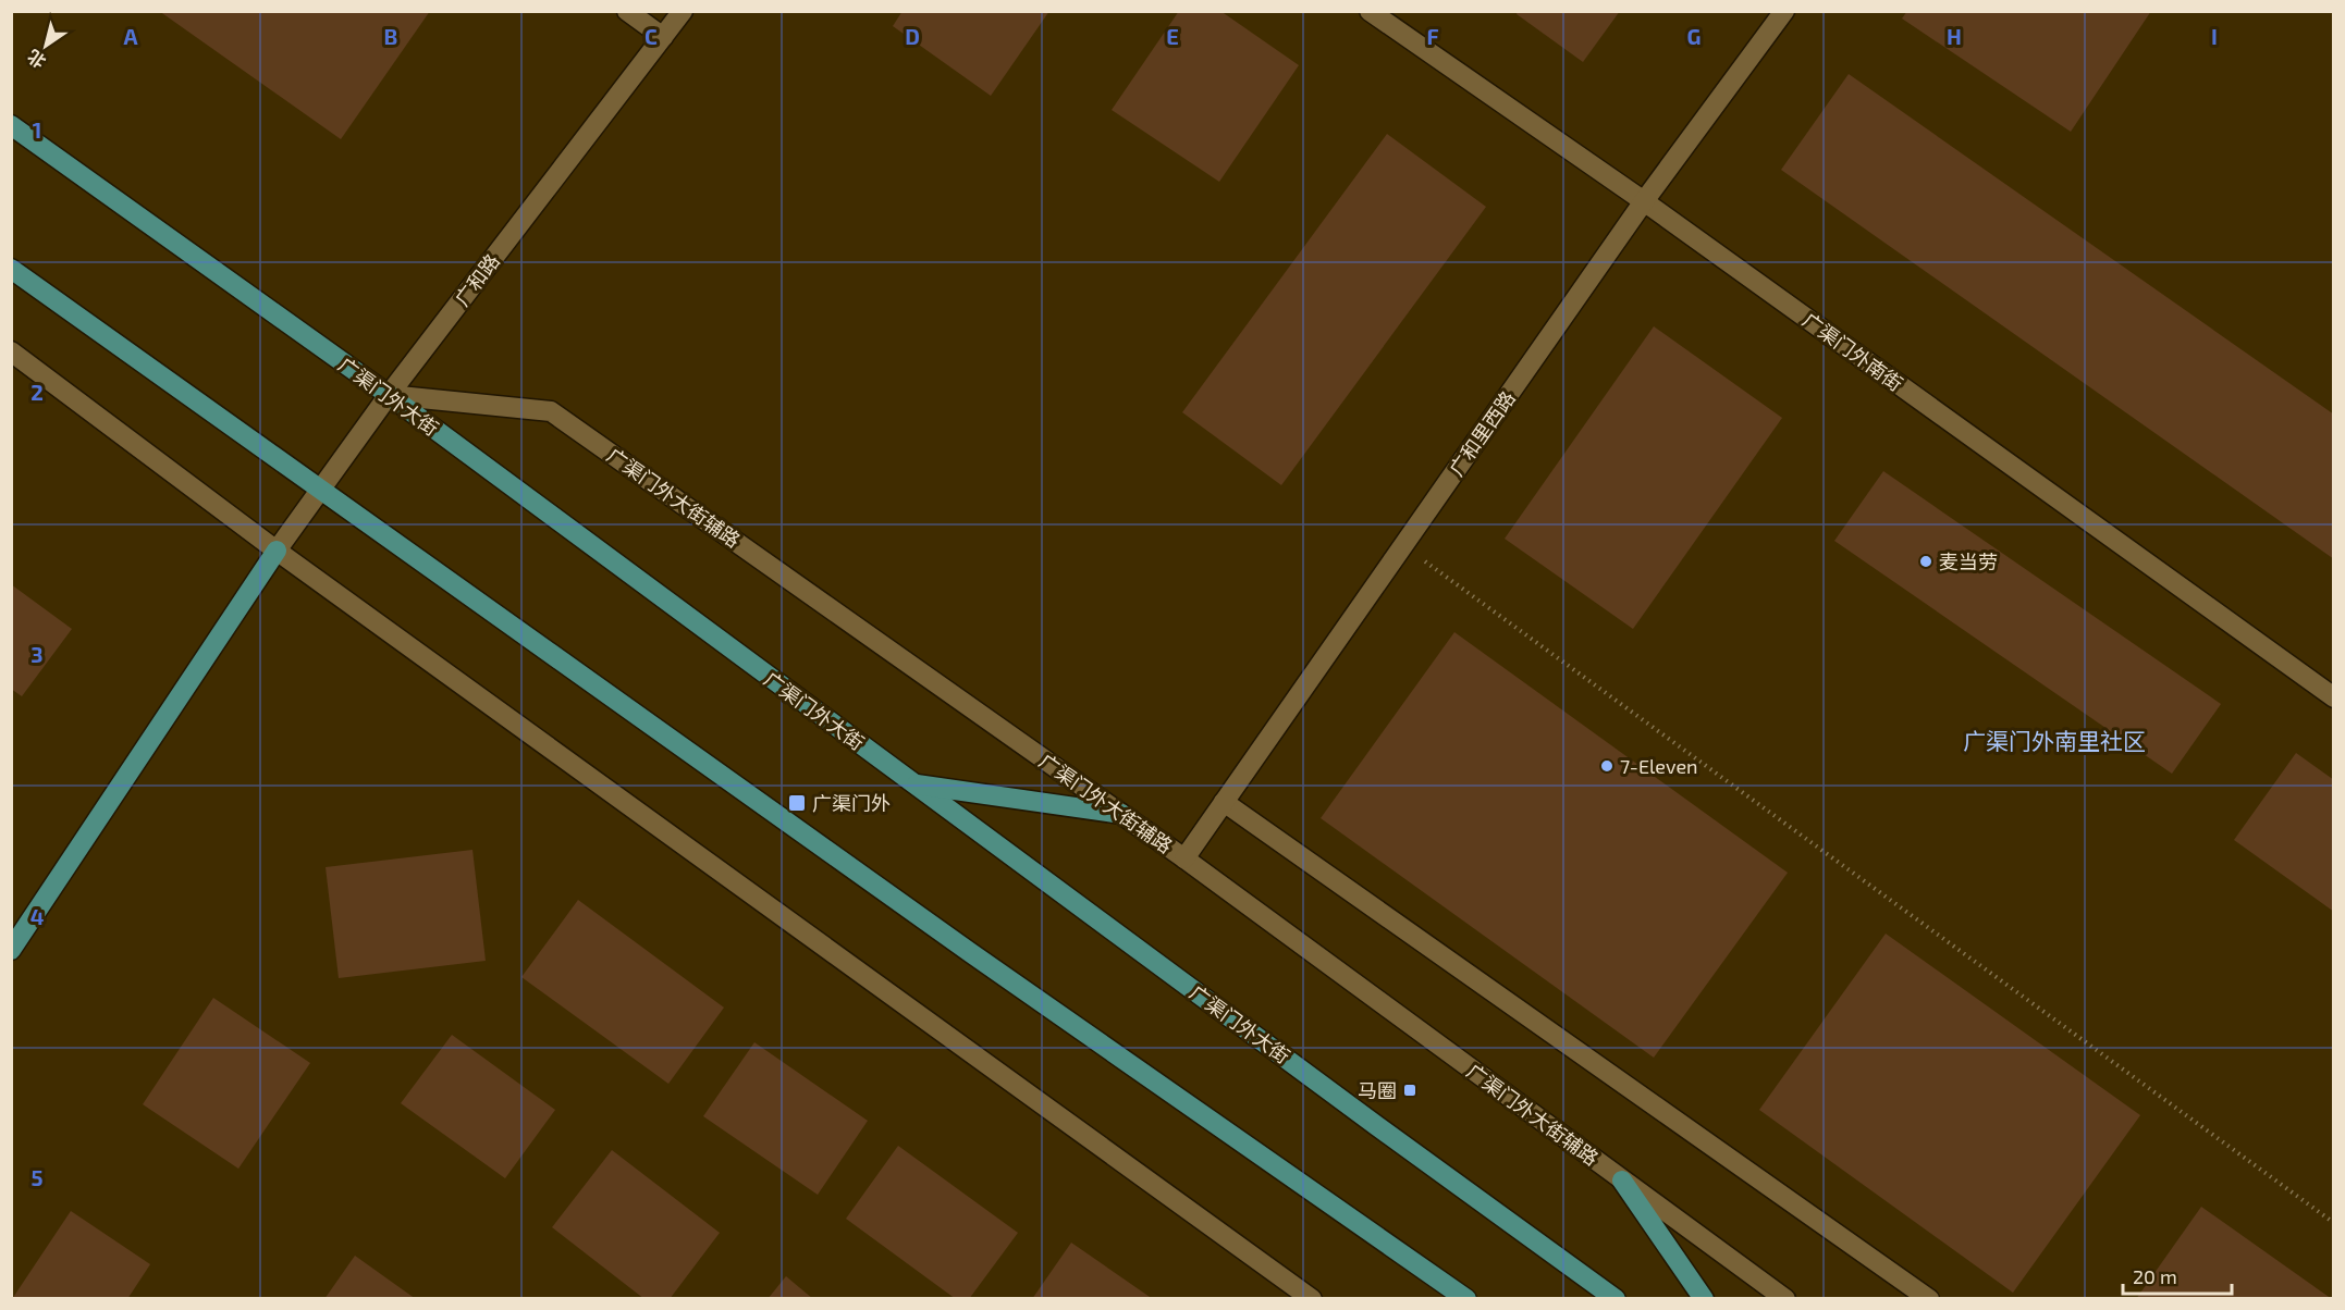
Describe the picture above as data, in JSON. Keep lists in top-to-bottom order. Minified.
{"streets":{"main road":["广渠门外大街"],"street":["广和路","广渠门外南街","广和里西路","广渠门外大街辅路"]},"crossings":[["广和路","广渠门外大街"],["广和路","广渠门外大街辅路"],["广渠门外南街","广和里西路"],["广渠门外大街","广渠门外大街辅路"],["广和里西路","广渠门外大街辅路"]],"districts":["广渠门外南里社区"],"places":{"other":["麦当劳","7-Eleven"],"transit":["广渠门外","马圈"]},"scale_bar":"20 m","north":"bottom left","grid":{"columns":["A","B","C","D","E","F","G","H","I"],"rows":["1","2","3","4","5"]}}
